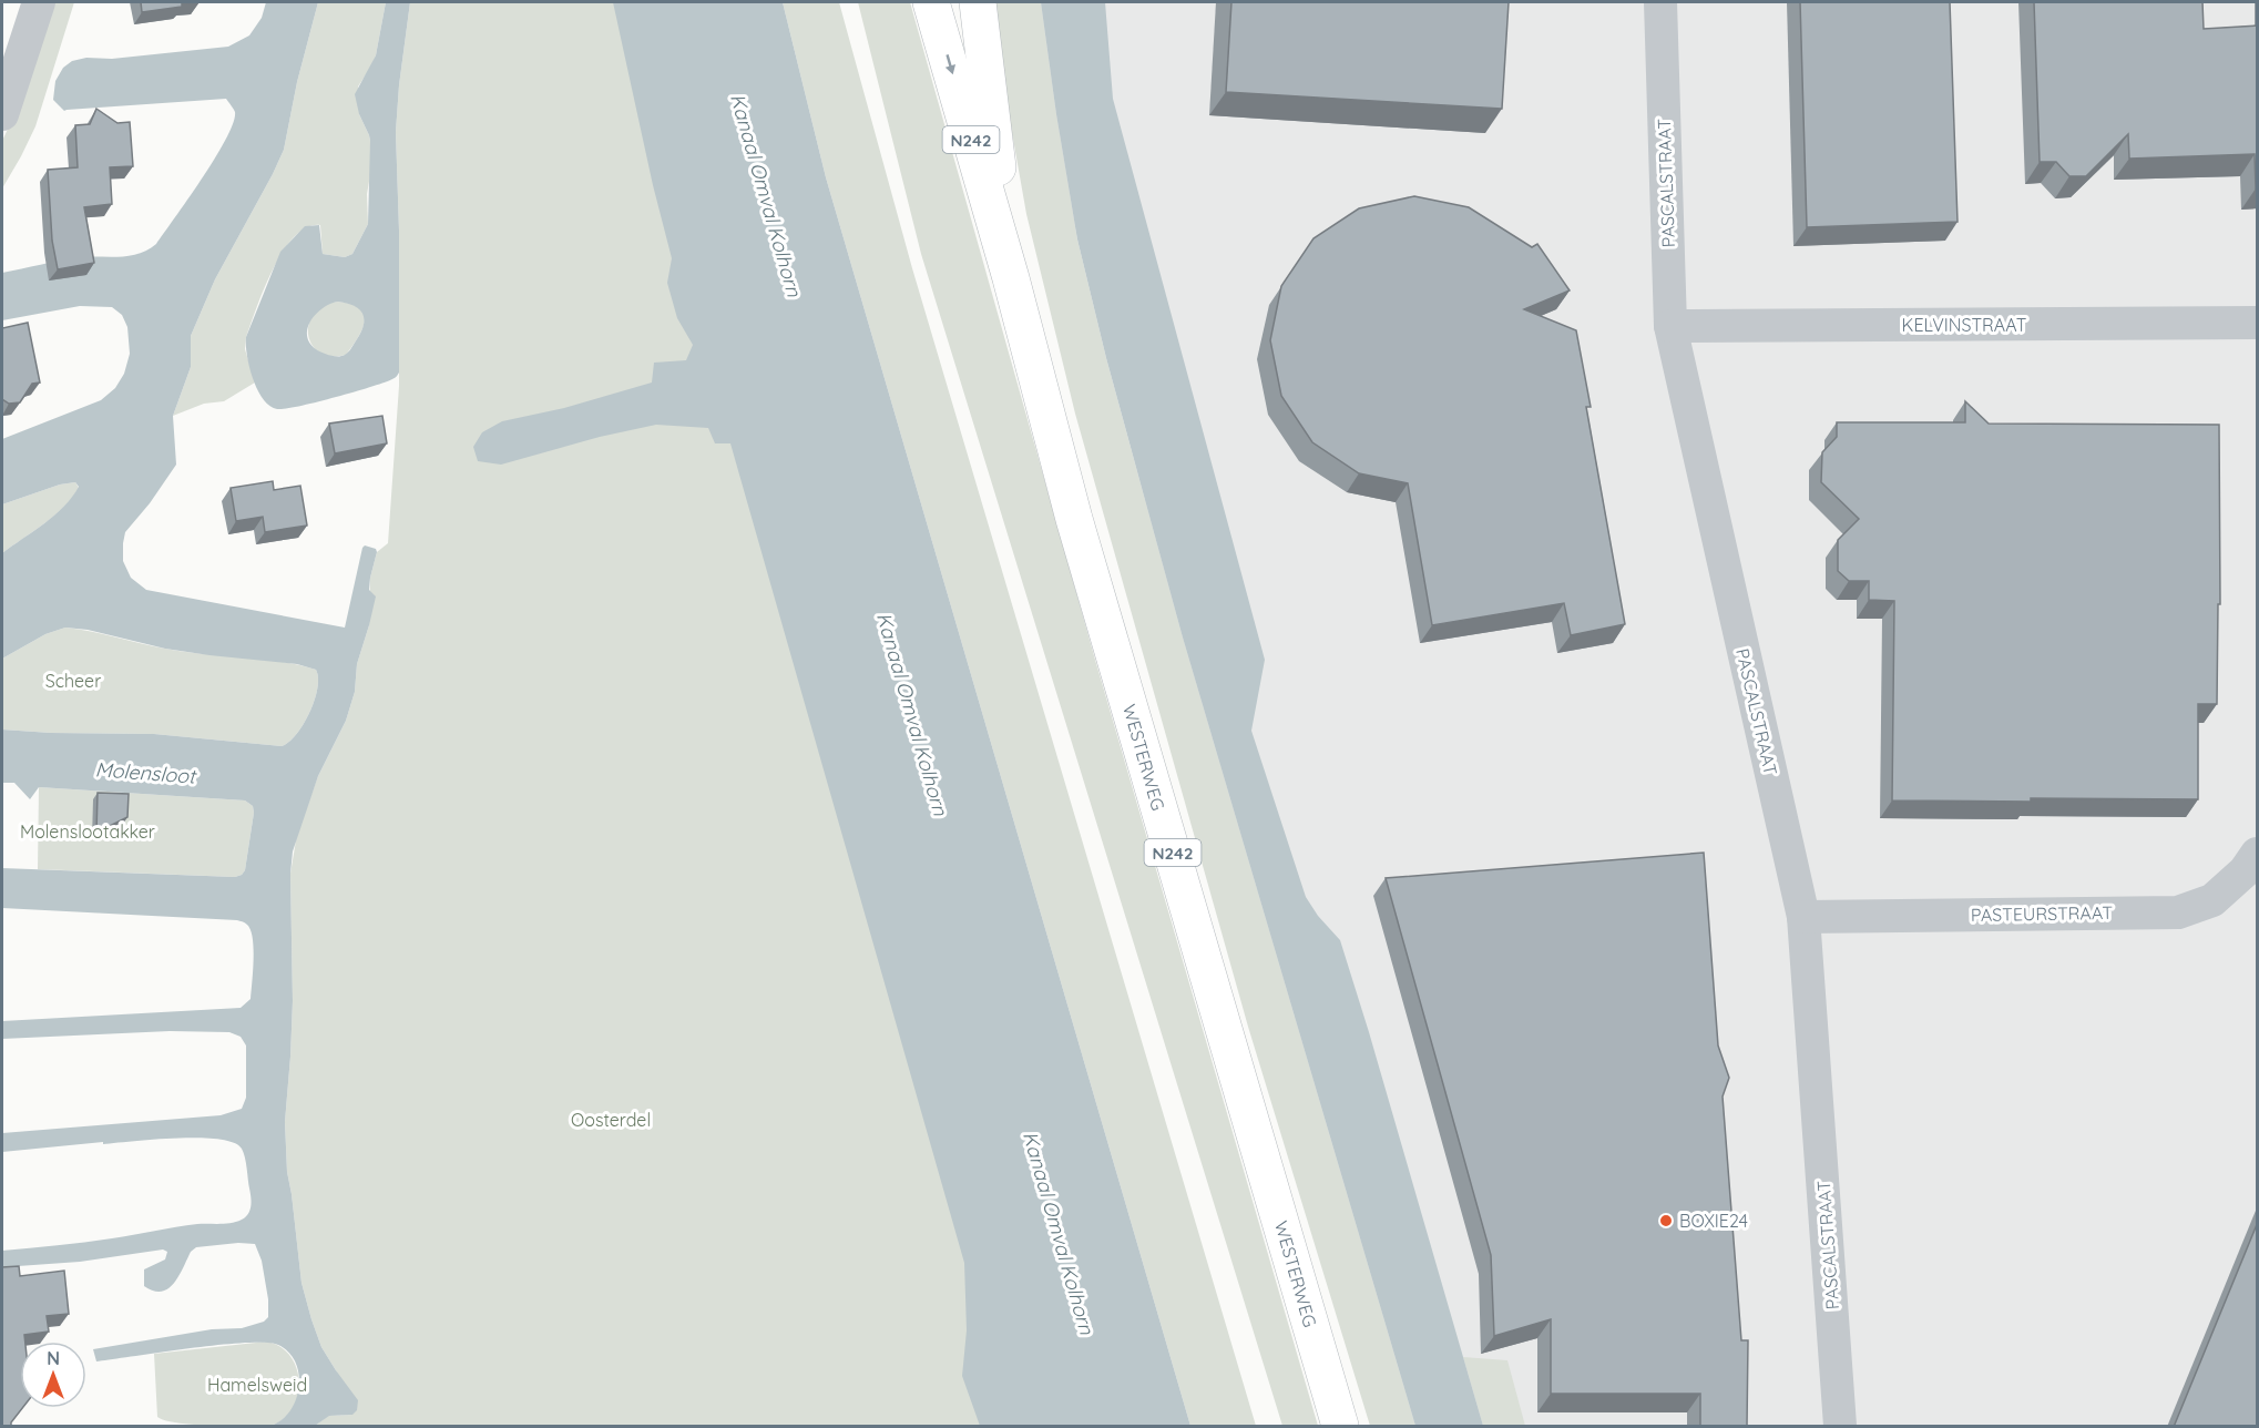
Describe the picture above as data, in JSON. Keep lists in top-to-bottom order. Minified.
{"streets":{"main road":["N242","WESTERWEG"],"street":["PASCALSTRAAT","KELVINSTRAAT","PASTEURSTRAAT"]},"crossings":[["PASCALSTRAAT","KELVINSTRAAT"],["PASCALSTRAAT","PASTEURSTRAAT"]],"water":["Kanaal Omval Kolhorn","Molensloot"],"parks":["Scheer","Molenslootakker","Oosterdel","Hamelsweid"],"places":["BOXIE24"],"north":"top"}
